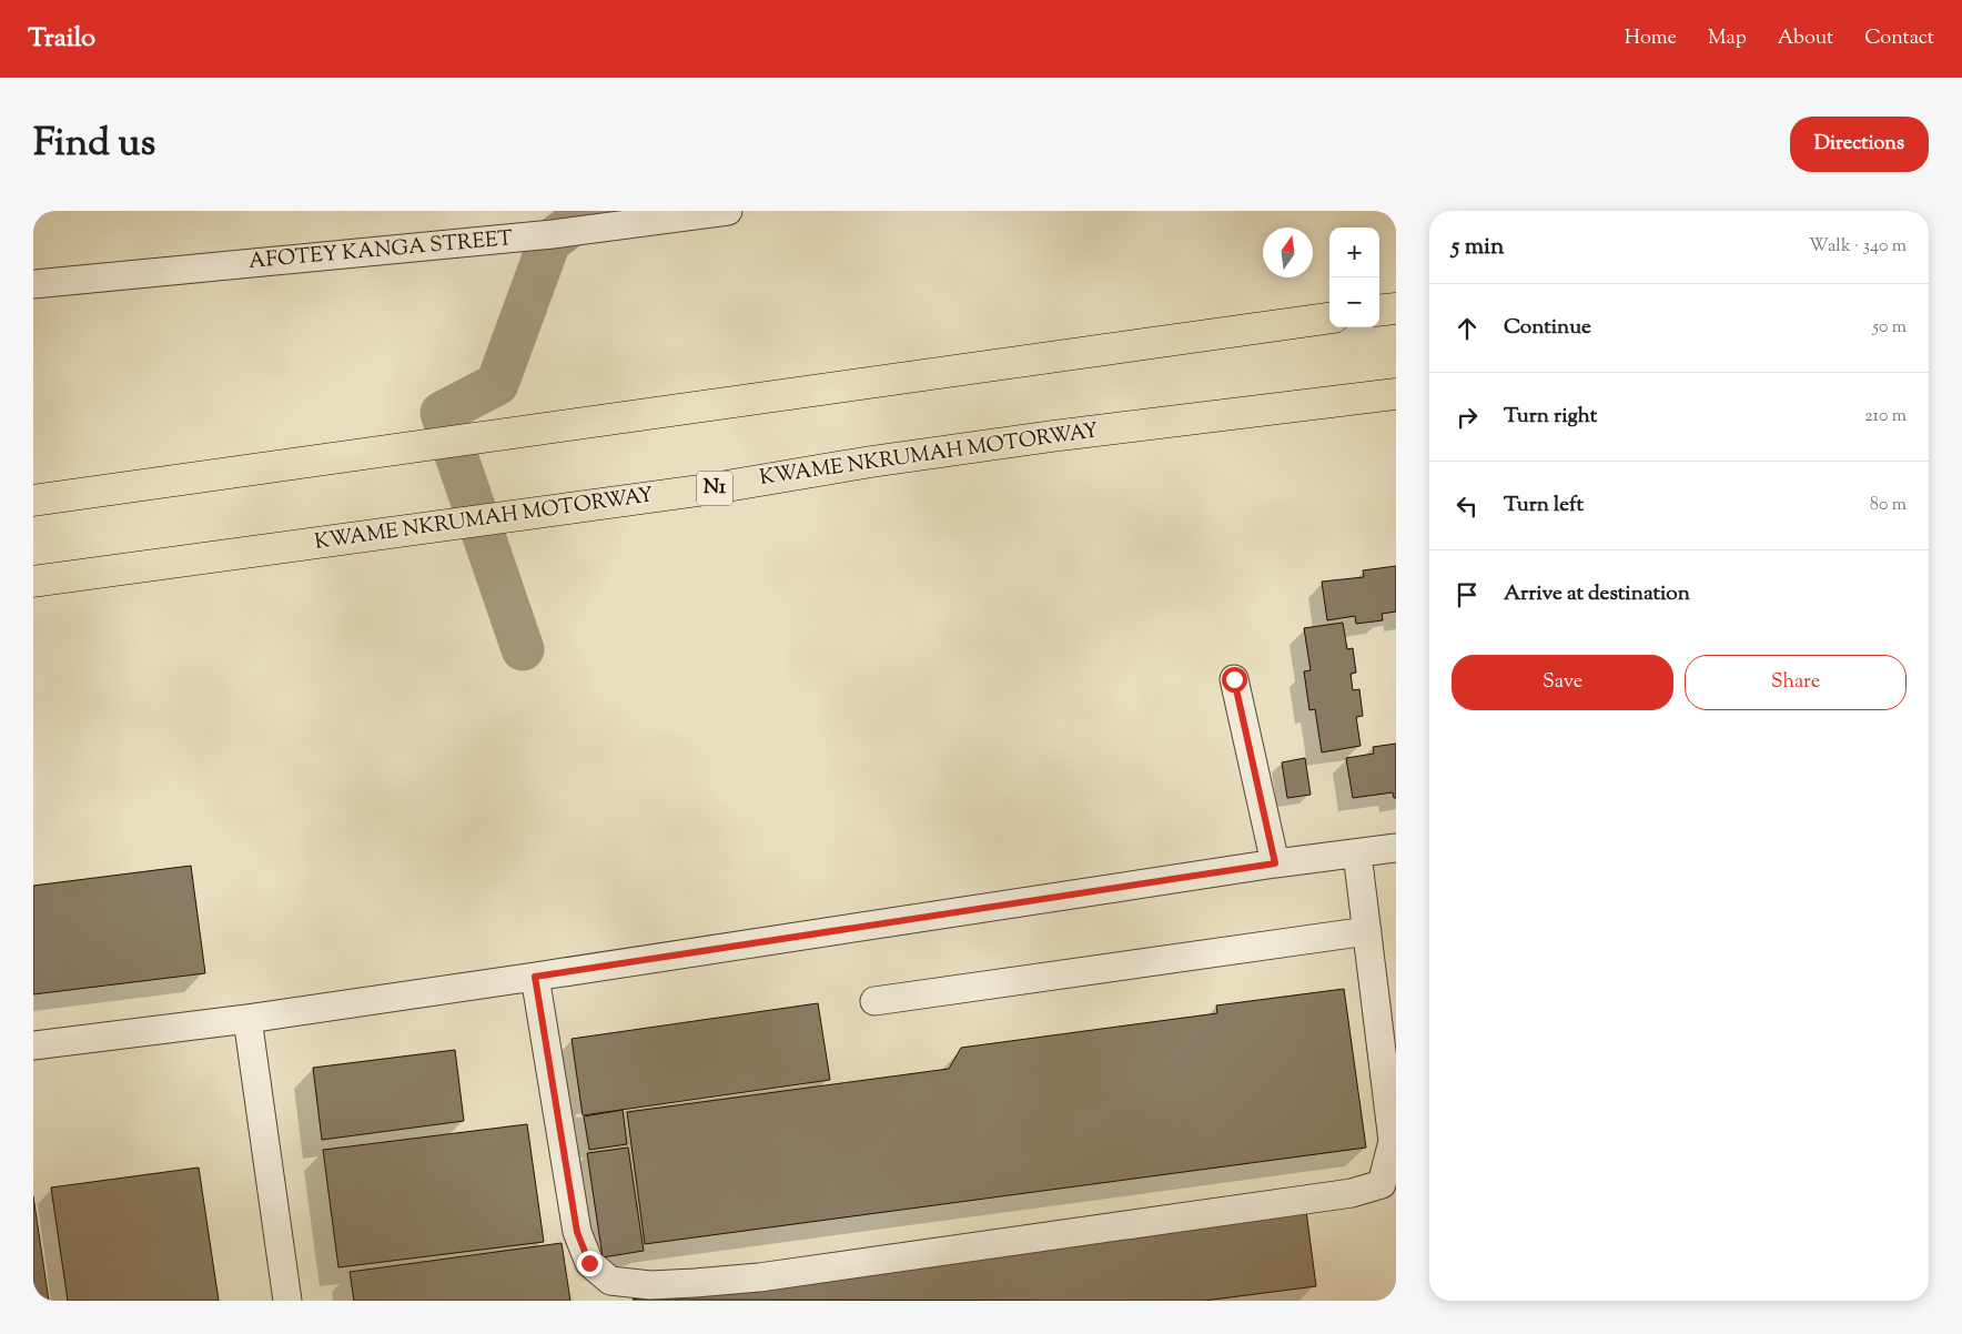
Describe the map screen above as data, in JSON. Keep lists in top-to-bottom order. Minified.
{"streets":{"highway":["KWAME NKRUMAH MOTORWAY","N1"],"street":["AFOTEY KANGA STREET"]},"north":"top","page":{"header":"Trailo","nav":["Home","Map","About","Contact"],"title":"Find us","buttons":["Directions",["Save","Share"]],"heading":["5 min","Walk · 340 m"],"map_buttons":["+","−"],"list":[["Continue","50 m"],["Turn right","210 m"],["Turn left","80 m"],"Arrive at destination"]}}
